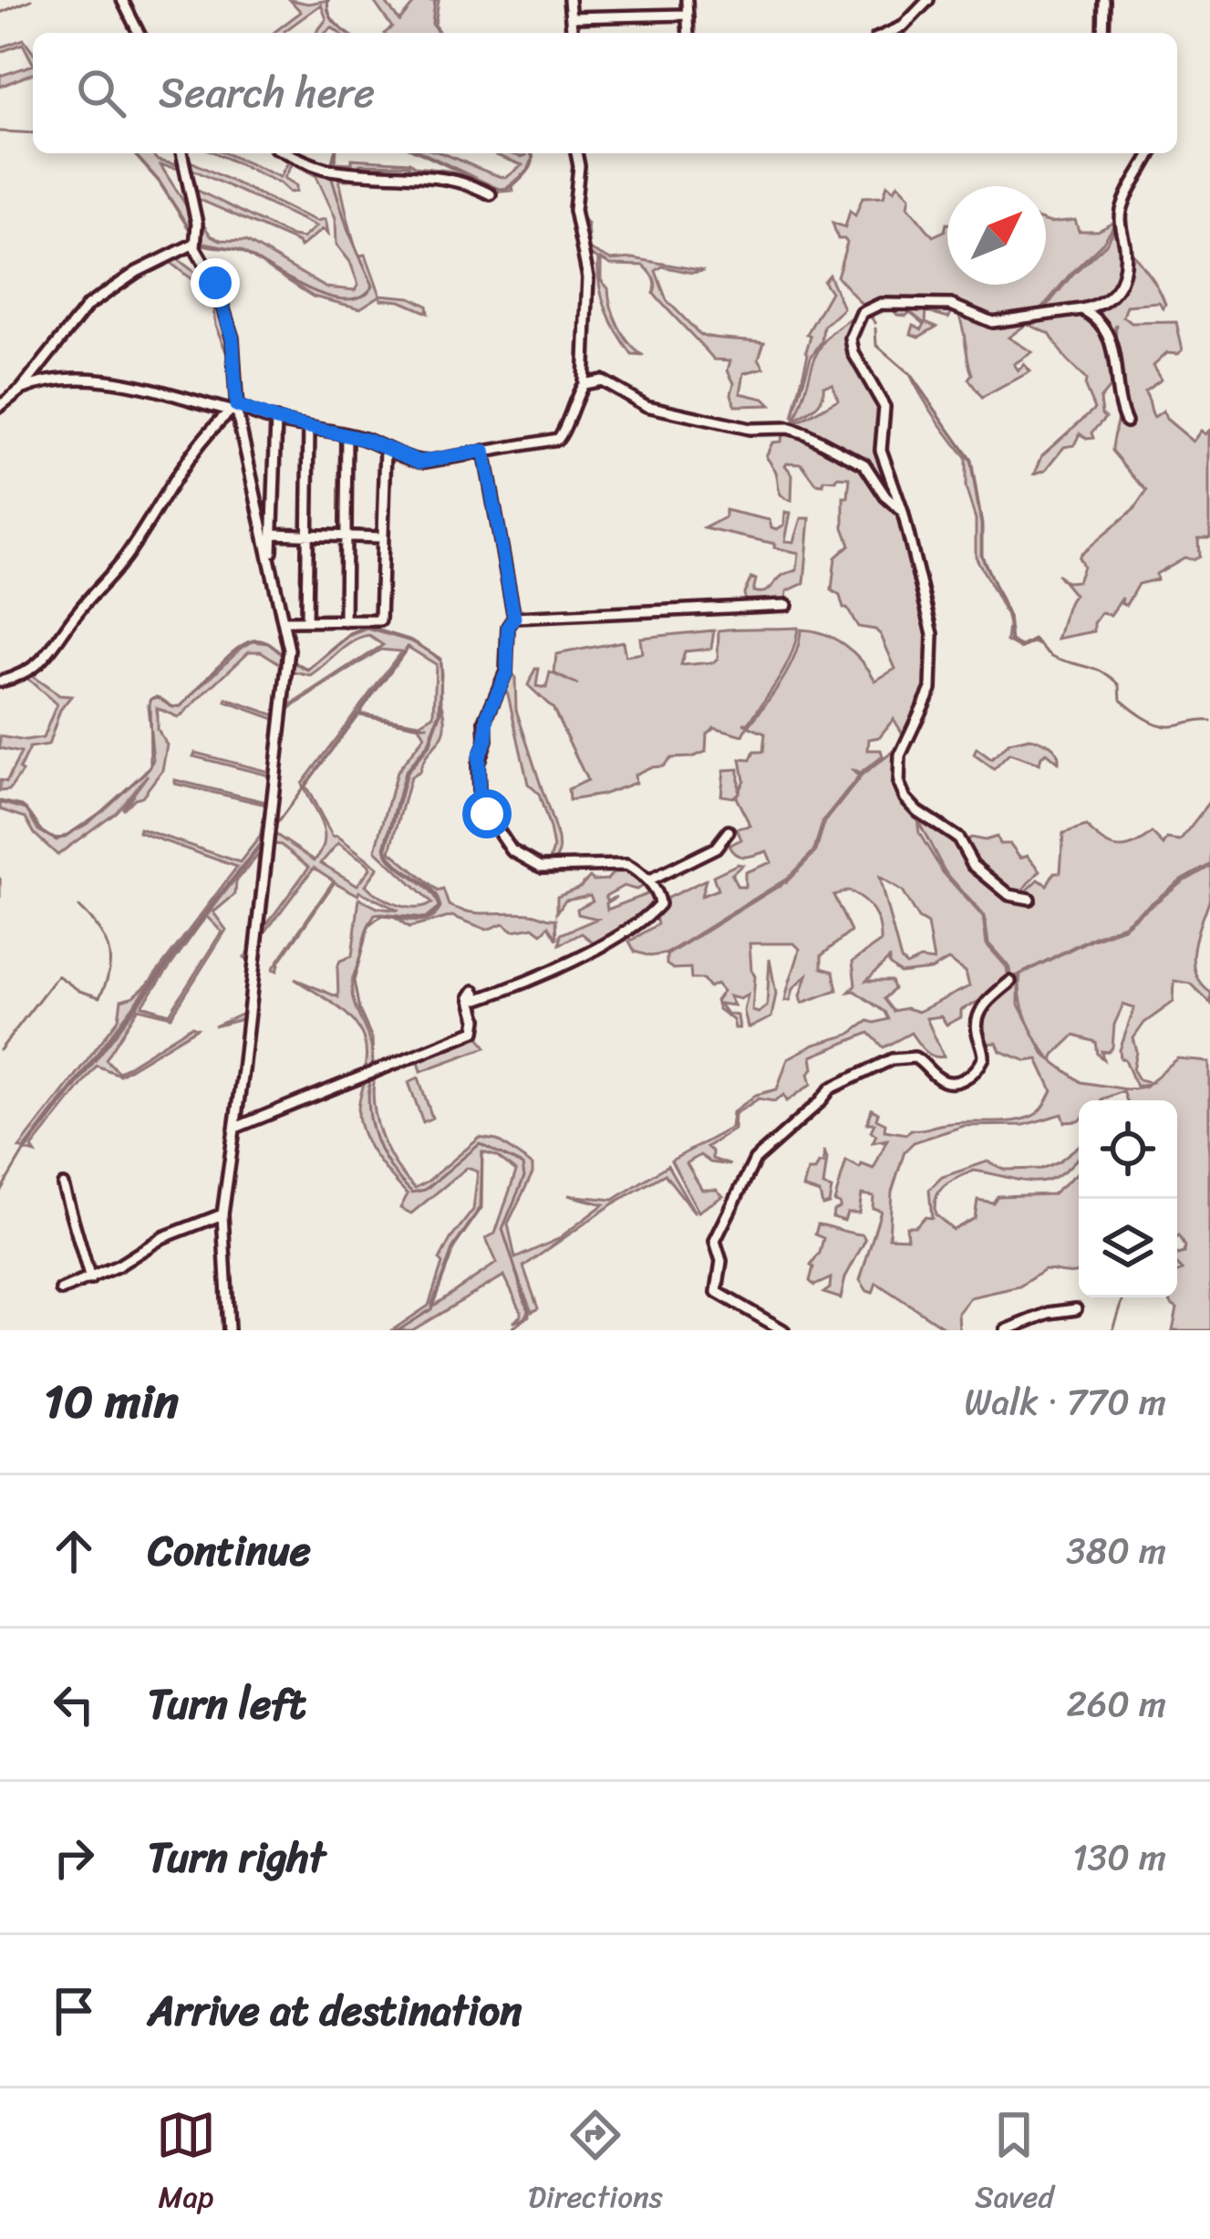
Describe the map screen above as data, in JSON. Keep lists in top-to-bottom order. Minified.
{"north":"top right","page":{"search":"Search here","heading":["10 min","Walk · 770 m"],"list":[["Continue","380 m"],["Turn left","260 m"],["Turn right","130 m"],"Arrive at destination"],"nav":["Map","Directions","Saved"]}}
